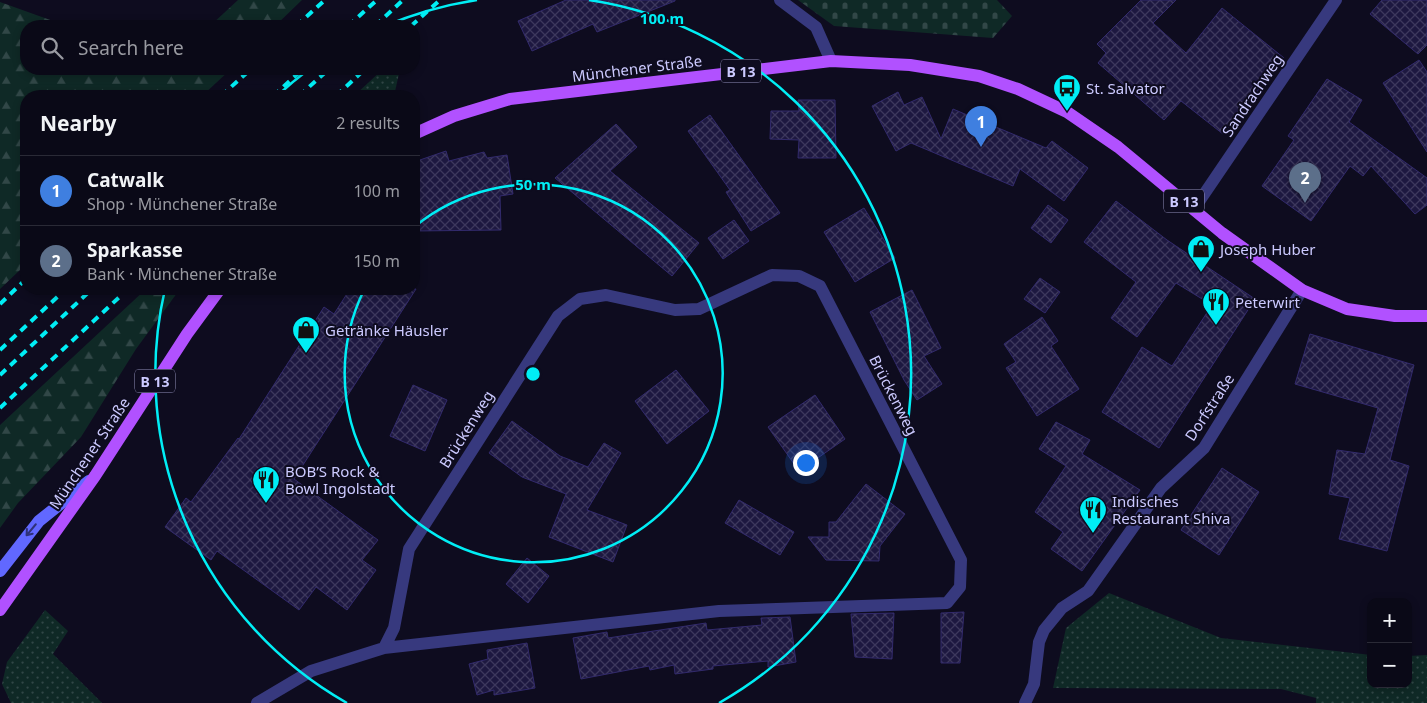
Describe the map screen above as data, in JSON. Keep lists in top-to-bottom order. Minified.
{"streets":{"main road":["Münchener Straße","B 13"],"street":["Sandrachweg","Brückenweg","Dorfstraße"]},"crossings":[["Münchener Straße","Sandrachweg"],["Münchener Straße","Dorfstraße"]],"places":{"bus stop":["St. Salvator"],"shop":["Joseph Huber","Getränke Häusler"],"restaurant":["Peterwirt","BOB’S Rock & Bowl Ingolstadt","Indisches Restaurant Shiva"]},"page":{"search":"Search here","heading":["Nearby","2 results"],"pins":["1","2"],"list":[{"mark":"1","name":"Catwalk","note":"Shop · Münchener Straße","value":"100 m"},{"mark":"2","name":"Sparkasse","note":"Bank · Münchener Straße","value":"150 m"}],"map_buttons":["+","−"]},"rings":["100 m","50 m"]}
